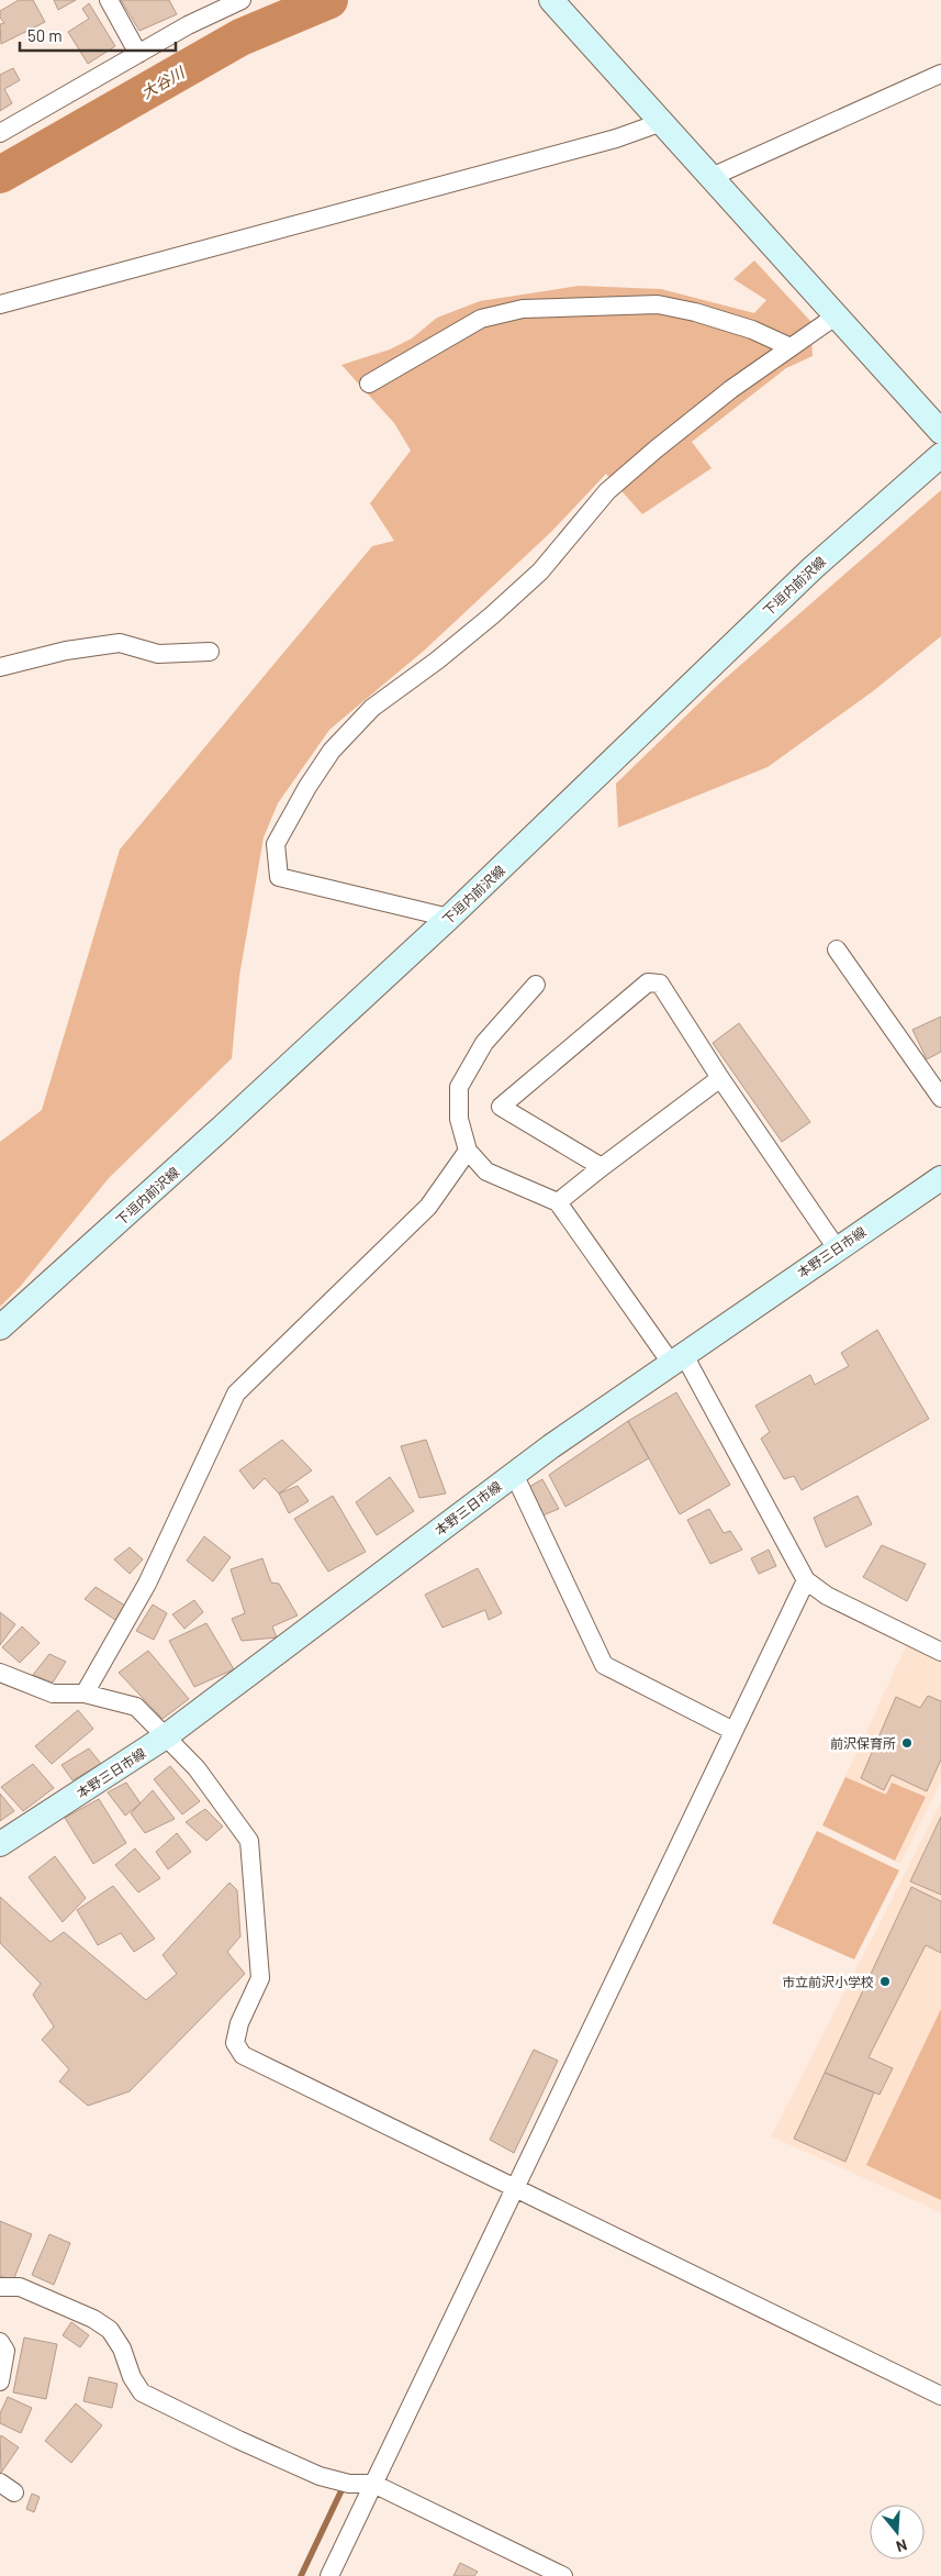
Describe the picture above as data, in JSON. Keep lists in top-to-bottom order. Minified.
{"streets":{"main road":["下垣内前沢線","本野三日市線"]},"water":["大谷川"],"places":["前沢保育所","市立前沢小学校"],"scale_bar":"50 m","north":"bottom"}
